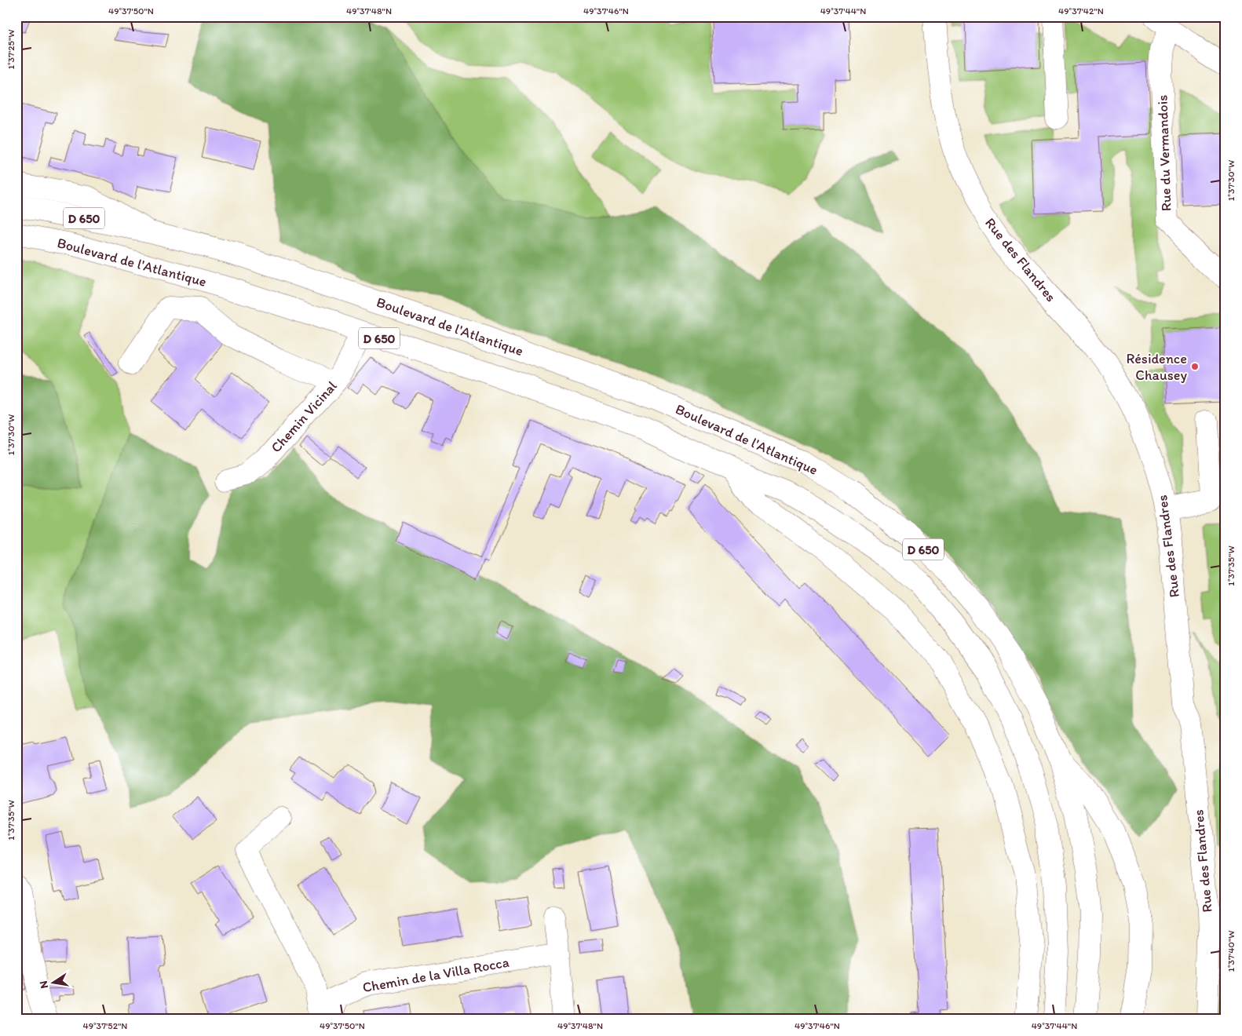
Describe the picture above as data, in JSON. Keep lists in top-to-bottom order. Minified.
{"streets":{"main road":["Rue du Vermandois","D 650","Rue des Flandres","Boulevard de l'Atlantique","Chemin Vicinal","Chemin de la Villa Rocca"]},"crossings":[["Boulevard de l'Atlantique","Chemin Vicinal"]],"places":["Résidence Chausey"],"north":"left","coordinates":["49°37'50\"N","49°37'48\"N","49°37'46\"N","49°37'44\"N","49°37'42\"N","1°37'25\"W","1°37'30\"W","1°37'35\"W","1°37'40\"W","49°37'52\"N"]}
